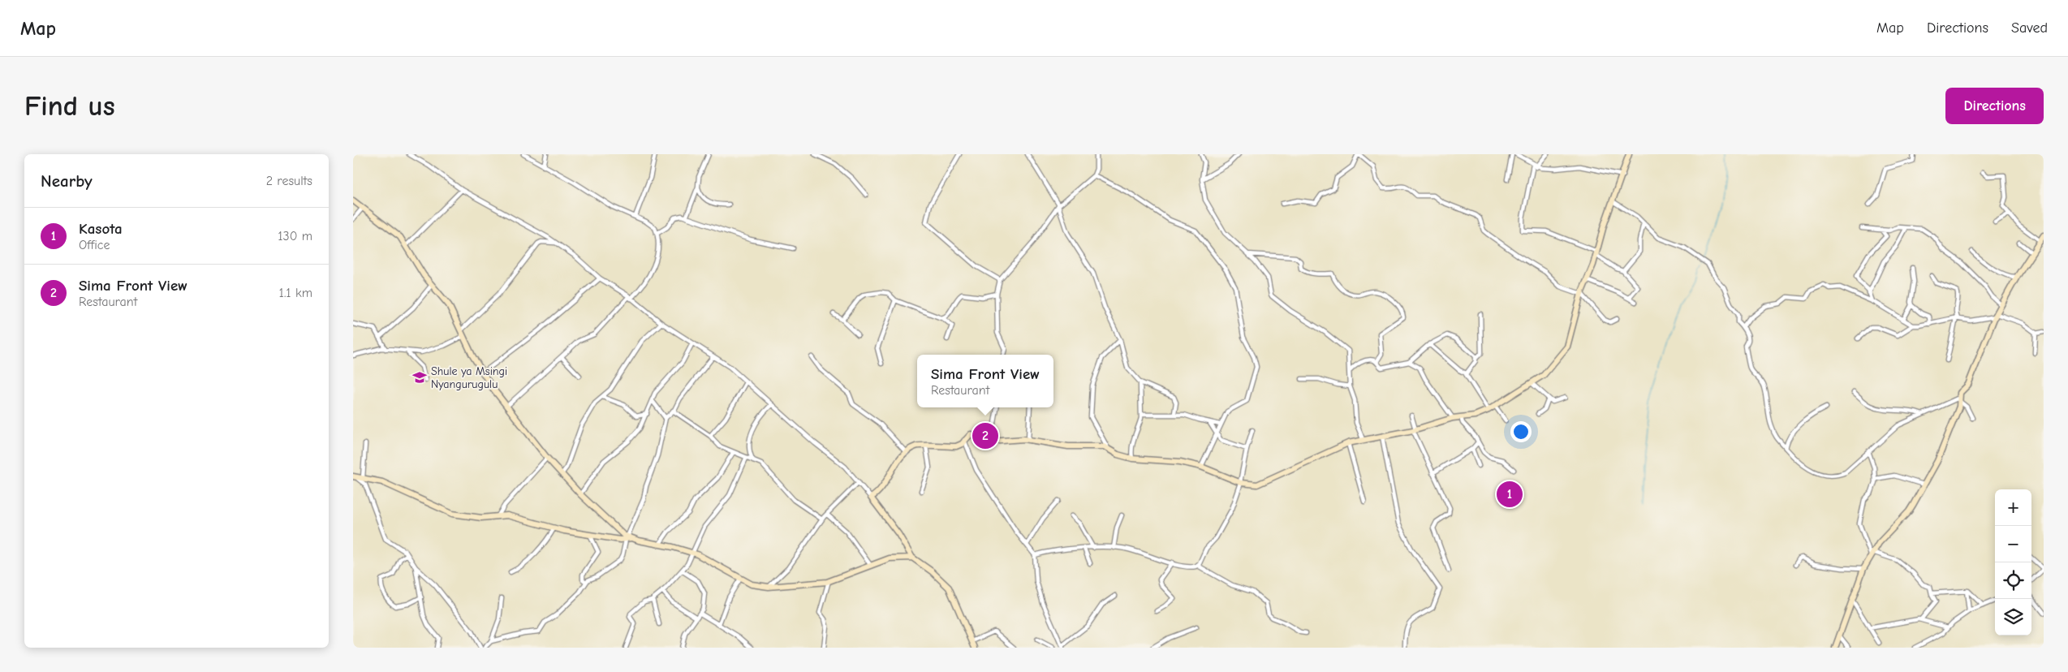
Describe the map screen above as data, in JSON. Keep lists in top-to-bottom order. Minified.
{"places":{"school or university":["Shule ya Msingi Nyangurugulu"]},"page":{"header":"Map","nav":["Map","Directions","Saved"],"buttons":"Directions","title":"Find us","heading":["Nearby","2 results"],"list":[{"mark":"1","name":"Kasota","note":"Office","value":"130 m"},{"mark":"2","name":"Sima Front View","note":"Restaurant","value":"1.1 km"}],"popup":["Sima Front View","Restaurant"],"pins":["2","1"],"map_buttons":["+","−"]}}
